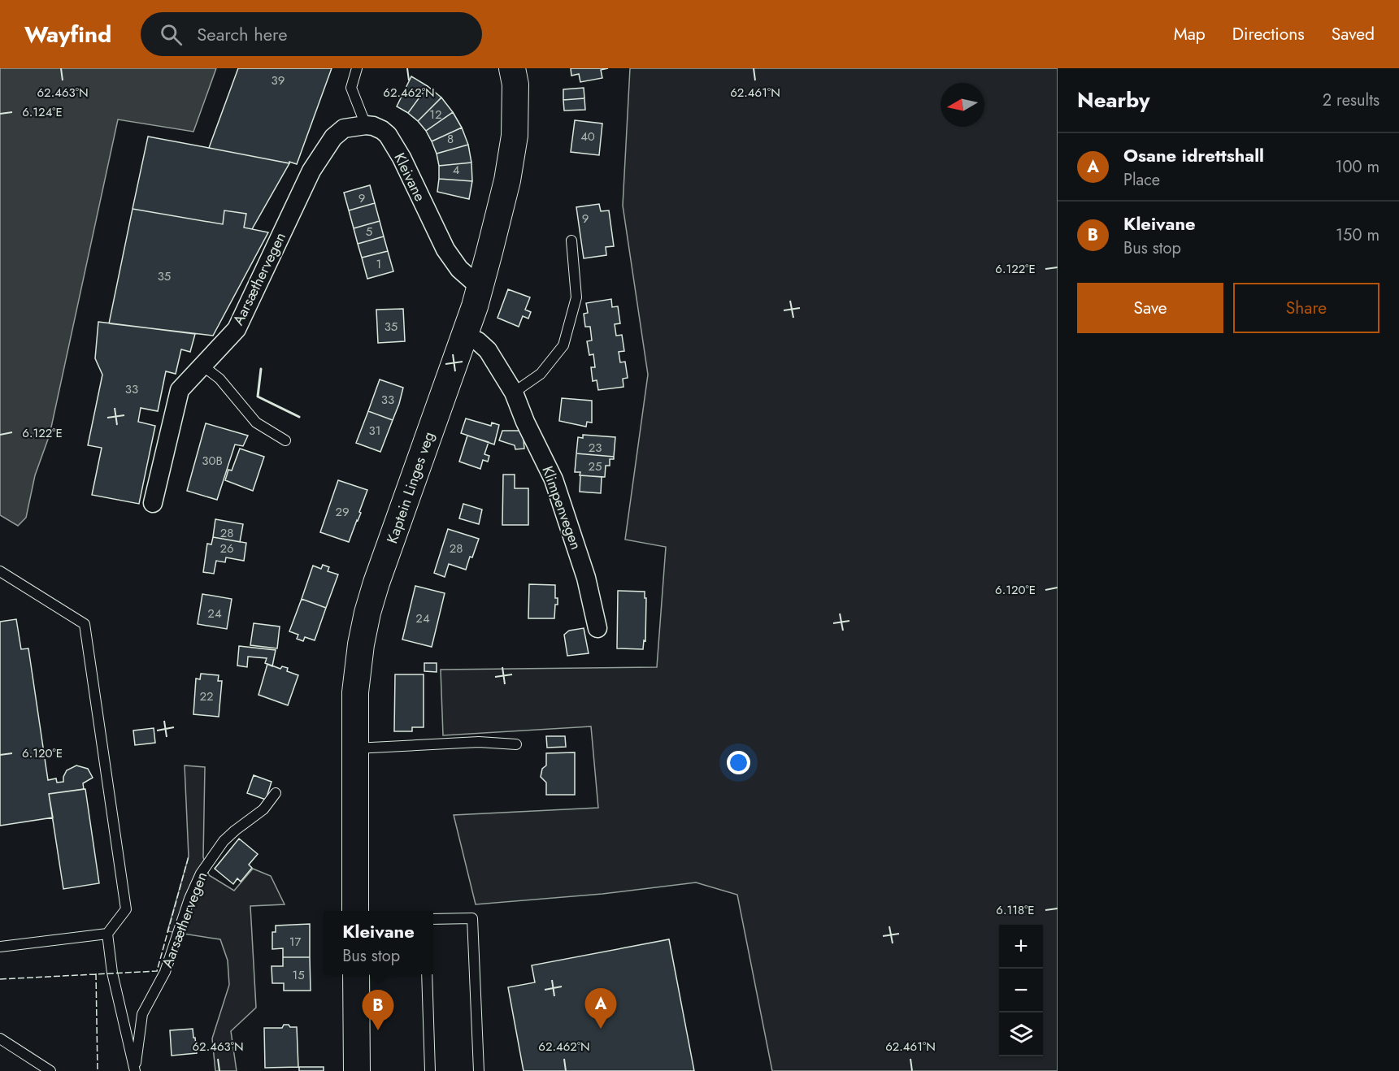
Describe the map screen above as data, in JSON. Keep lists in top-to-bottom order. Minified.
{"streets":{"main road":["Kaptein Linges veg"],"street":["Kleivane","Aarsæthervegen","Klimpenvegen"]},"crossings":[["Kleivane","Aarsæthervegen"],["Kleivane","Kaptein Linges veg"],["Kaptein Linges veg","Klimpenvegen"]],"house_numbers":["39","12","40","8","4","9","9","5","1","35","35","33","33","31","23","30B","25","29","28","26","28","24","24","22","17","15"],"north":"left","page":{"header":"Wayfind","search":"Search here","nav":["Map","Directions","Saved"],"heading":["Nearby","2 results"],"list":[{"mark":"A","name":"Osane idrettshall","note":"Place","value":"100 m"},{"mark":"B","name":"Kleivane","note":"Bus stop","value":"150 m"}],"buttons":["Save","Share"],"popup":["Kleivane","Bus stop"],"map_buttons":["+","−"],"pins":["A","B"]},"coordinates":["62.463°N","62.462°N","62.461°N","6.124°E","6.122°E","6.120°E","6.118°E"]}
